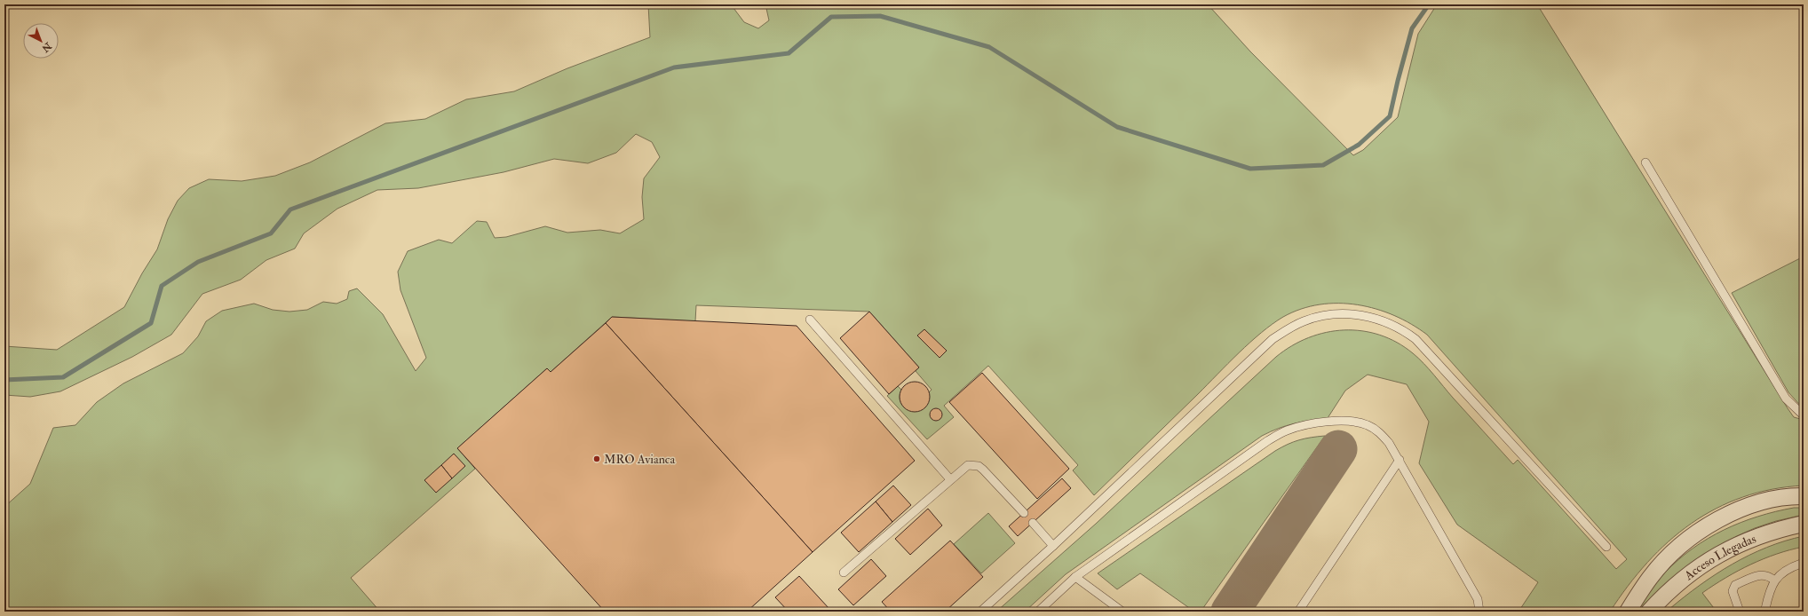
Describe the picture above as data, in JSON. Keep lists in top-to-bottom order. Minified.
{"streets":{"street":["Acceso Llegadas"]},"places":["MRO Avianca"],"north":"bottom right"}
